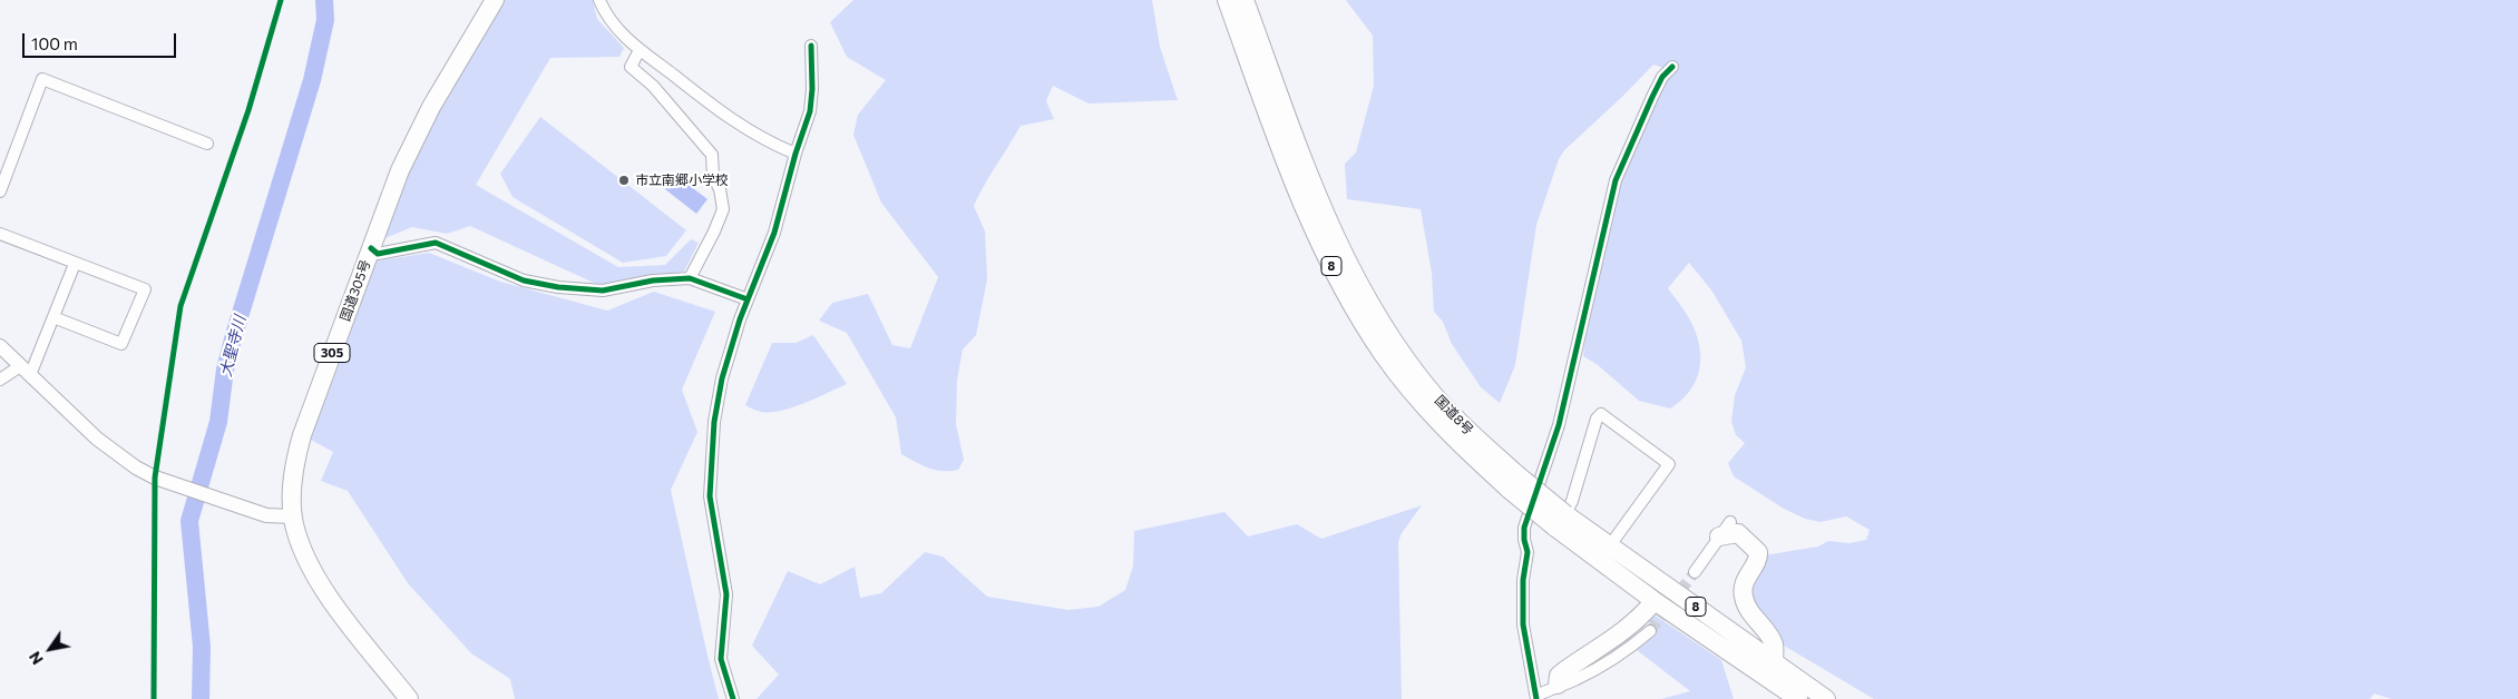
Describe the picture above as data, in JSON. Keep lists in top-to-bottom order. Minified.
{"streets":{"highway":["8","国道305号","305","国道8号"]},"water":["大聖寺川"],"places":["市立南郷小学校"],"scale_bar":"100 m","north":"bottom left"}
